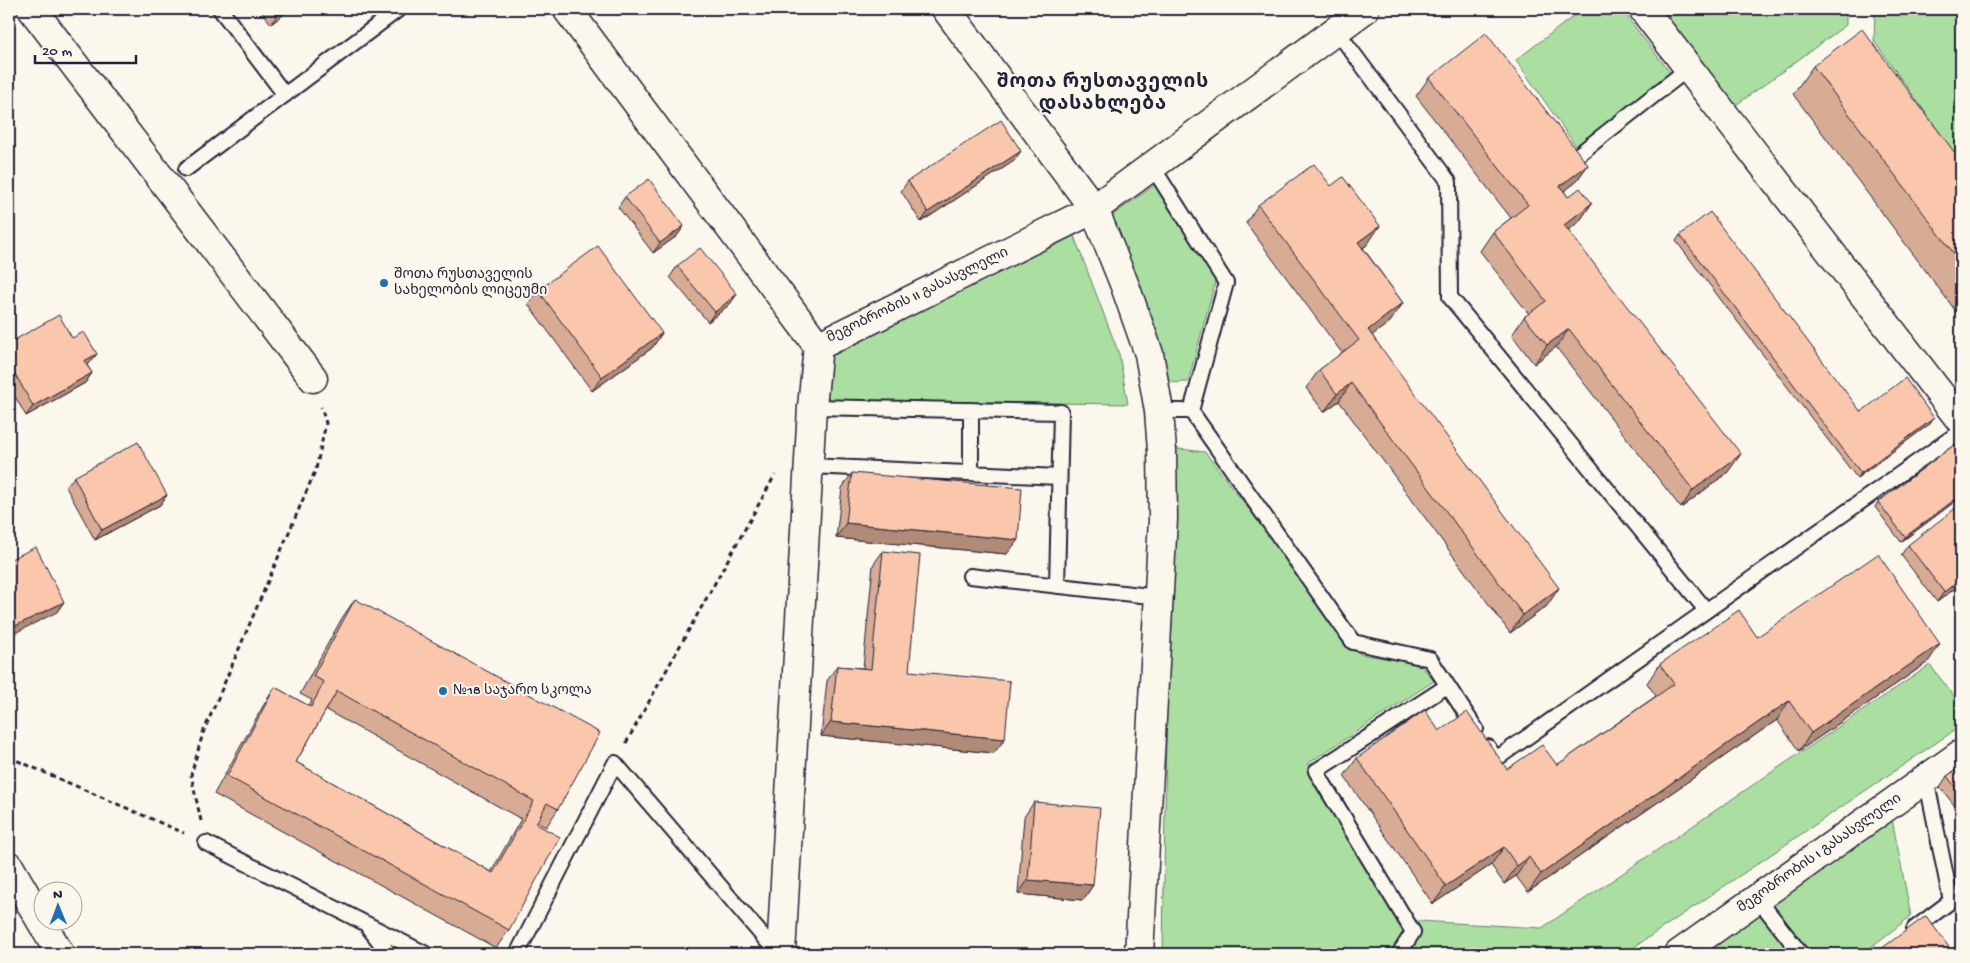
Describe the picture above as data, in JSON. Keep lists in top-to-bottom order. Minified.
{"streets":{"street":["მეგობრობის II გასასვლელი","მეგობრობის I გასასვლელი"]},"districts":["შოთა რუსთაველის დასახლება"],"places":["შოთა რუსთაველის სახელობის ლიცეუმი","№18 საჯარო სკოლა"],"scale_bar":"20 m","north":"top"}
